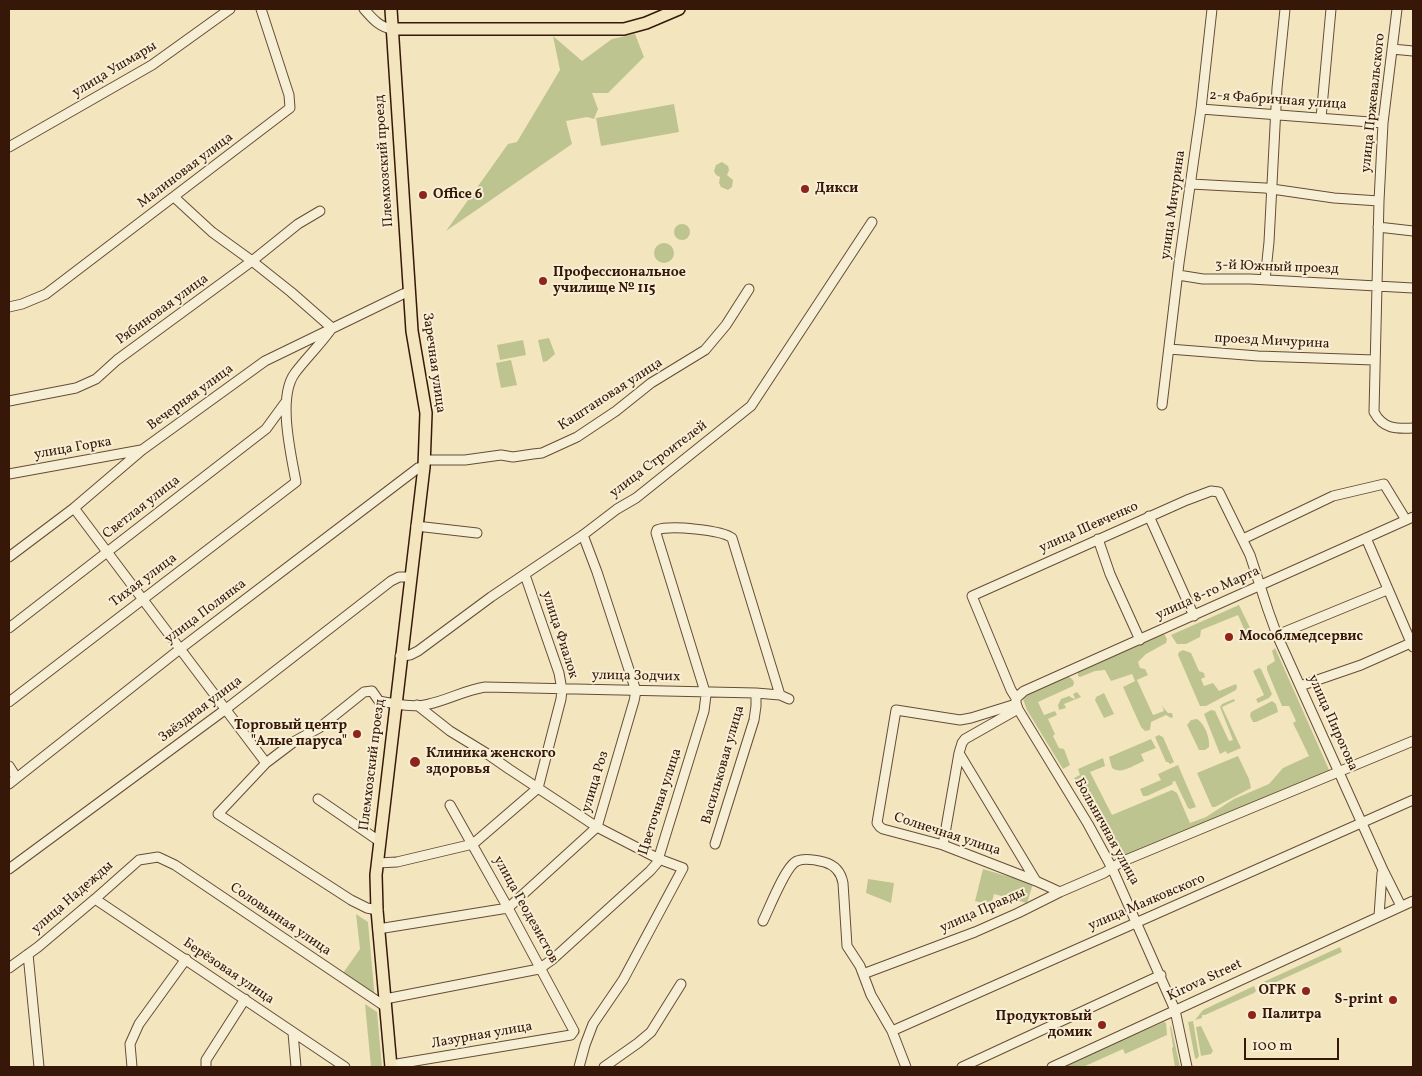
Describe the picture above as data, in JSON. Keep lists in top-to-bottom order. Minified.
{"streets":{"main road":["Племхозский проезд","Заречная улица"],"street":["улица Ушмары","2-я Фабричная улица","улица Пржевальского","Малиновая улица","улица Мичурина","3-й Южный проезд","Рябиновая улица","проезд Мичурина","Каштановая улица","Вечерняя улица","улица Горка","улица Строителей","Светлая улица","улица Шевченко","Тихая улица","улица 8-го Марта","улица Полянка","улица Фиалок","улица Зодчих","Звёздная улица","улица Пирогова","Васильковая улица","улица Роз","Цветочная улица","Больничная улица","Солнечная улица","улица Надежды","улица Маяковского","улица Геодезистов","улица Правды","Соловьиная улица","Берёзовая улица","Kirova Street","Лазурная улица"]},"crossings":[["2-я Фабричная улица","улица Пржевальского"],["2-я Фабричная улица","улица Мичурина"],["Племхозский проезд","Заречная улица"],["Племхозский проезд","Каштановая улица"],["Племхозский проезд","Вечерняя улица"],["Племхозский проезд","улица Строителей"],["Племхозский проезд","улица Полянка"],["Племхозский проезд","улица Зодчих"],["Племхозский проезд","Звёздная улица"],["Племхозский проезд","Цветочная улица"],["Племхозский проезд","Соловьиная улица"],["Племхозский проезд","Лазурная улица"],["улица Мичурина","3-й Южный проезд"],["улица Мичурина","проезд Мичурина"],["Заречная улица","Каштановая улица"],["Заречная улица","Вечерняя улица"],["Заречная улица","улица Полянка"],["Каштановая улица","улица Полянка"],["Вечерняя улица","улица Горка"],["улица Строителей","улица Фиалок"],["Светлая улица","Тихая улица"],["улица Шевченко","улица Пирогова"],["улица Шевченко","Больничная улица"],["улица 8-го Марта","улица Пирогова"],["улица 8-го Марта","Больничная улица"],["улица 8-го Марта","Солнечная улица"],["улица Фиалок","улица Зодчих"],["улица Зодчих","Васильковая улица"],["улица Зодчих","улица Роз"],["улица Зодчих","Цветочная улица"],["улица Пирогова","улица Маяковского"],["улица Пирогова","улица Правды"],["улица Пирогова","Kirova Street"],["улица Роз","улица Геодезистов"],["Цветочная улица","улица Геодезистов"],["Цветочная улица","Соловьиная улица"],["Больничная улица","Солнечная улица"],["Больничная улица","улица Маяковского"],["Больничная улица","улица Правды"],["Больничная улица","Kirova Street"],["Солнечная улица","улица Правды"],["улица Надежды","Соловьиная улица"],["улица Надежды","Берёзовая улица"],["улица Геодезистов","Лазурная улица"]],"places":["Дикси","Office 6","Профессиональное училище № 115","Мособлмедсервис","Торговый центр \"Алые паруса\"","Клиника женского здоровья","ОГРК","S-print","Палитра","Продуктовый домик"],"scale_bar":"100 m"}
